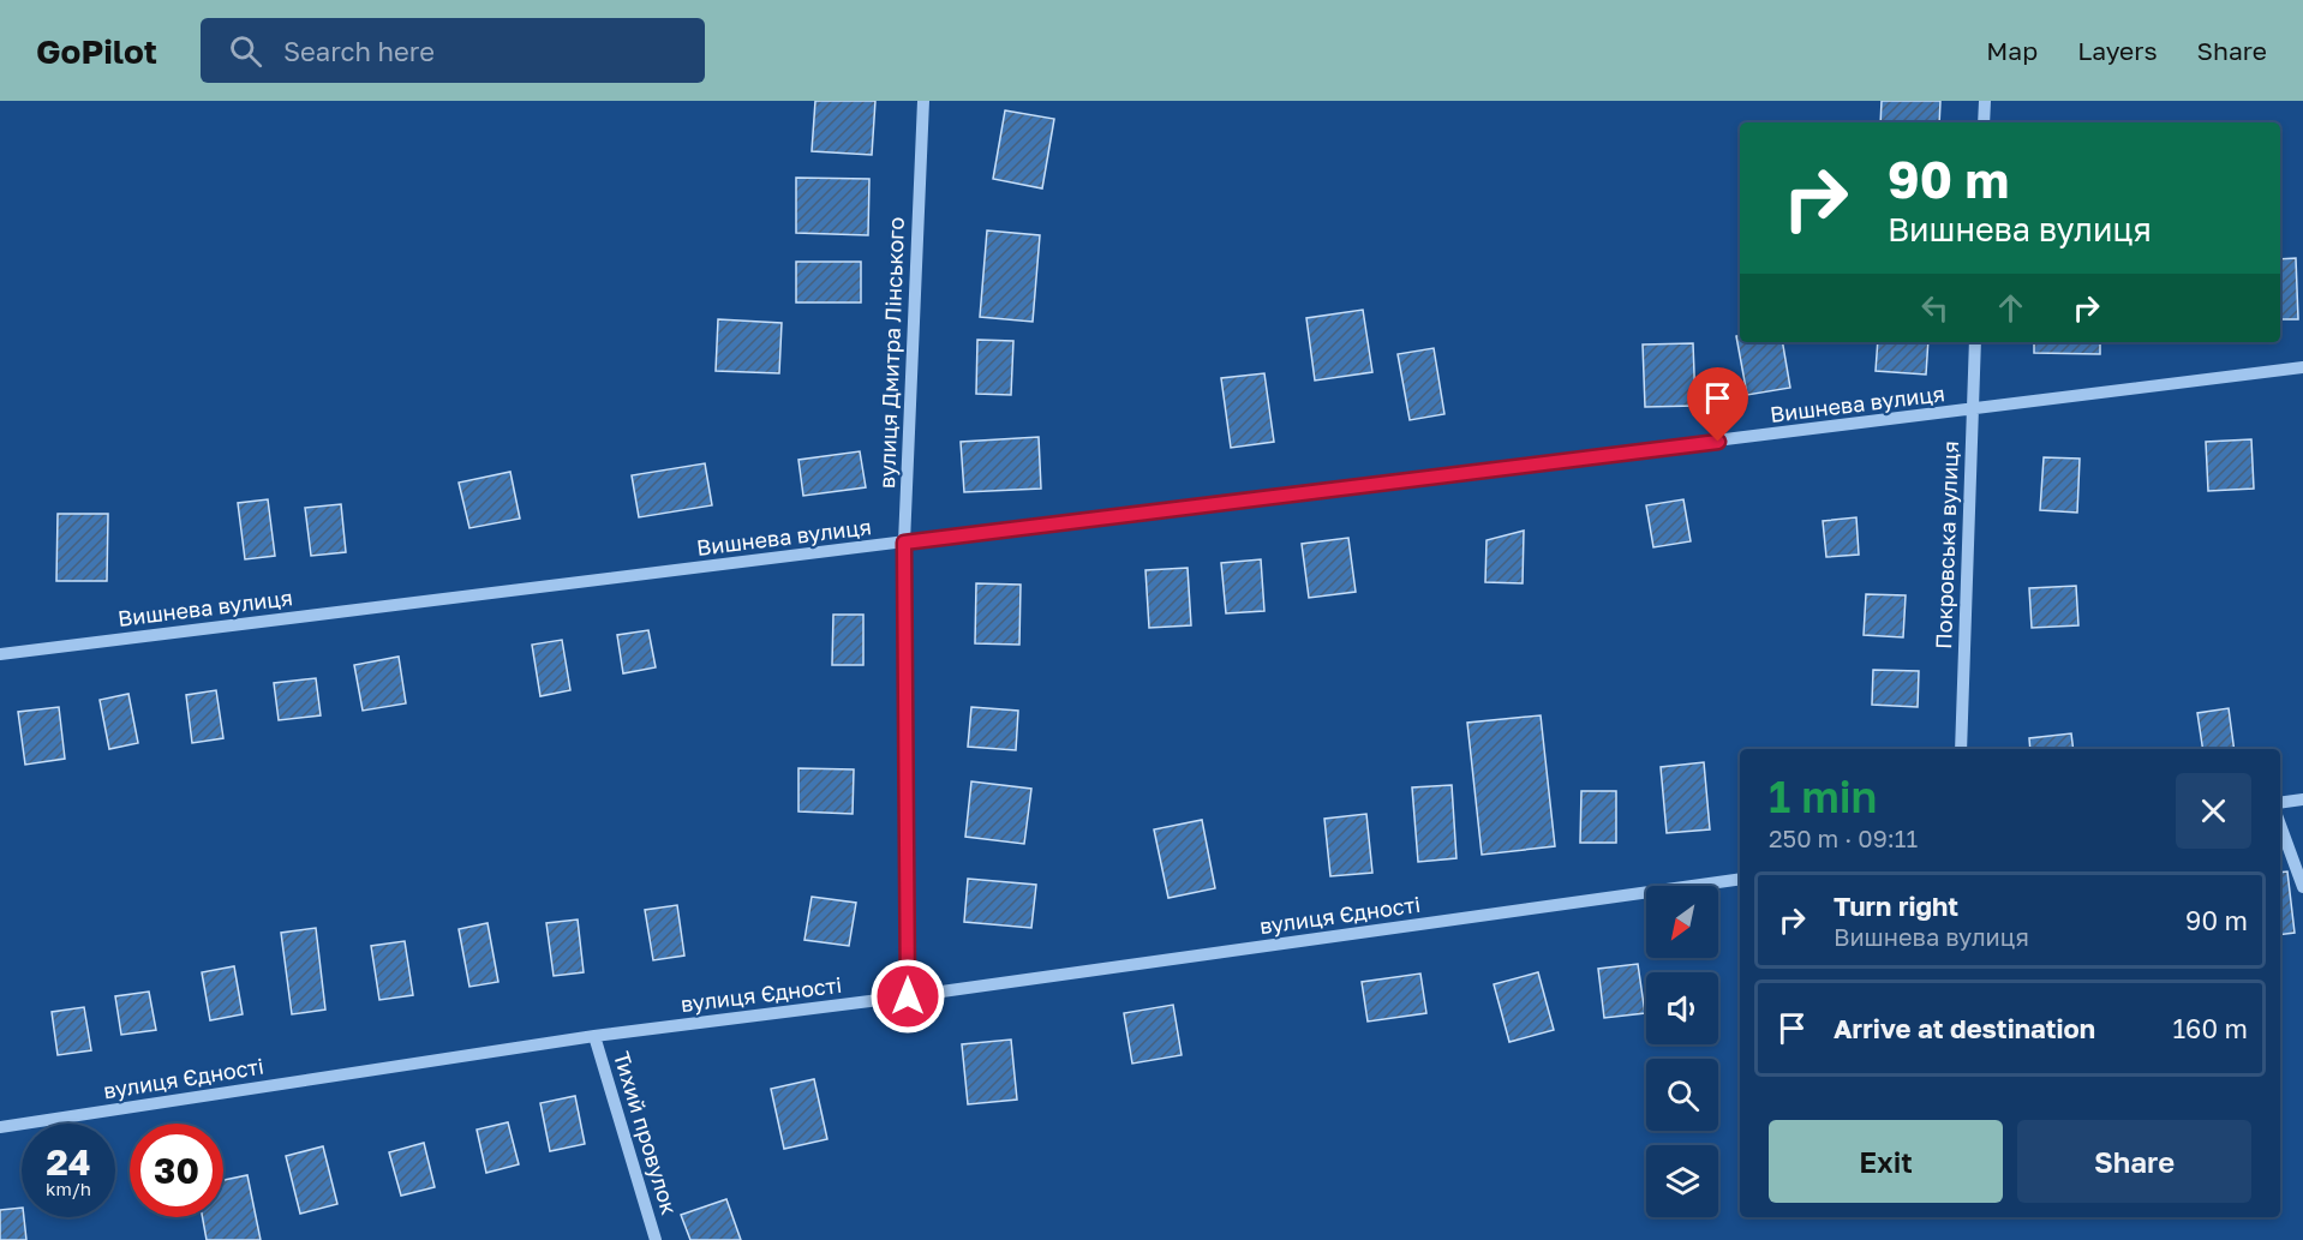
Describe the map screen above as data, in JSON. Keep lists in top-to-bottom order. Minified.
{"streets":{"street":["вулиця Дмитра Лінського","Вишнева вулиця","Покровська вулиця","вулиця Єдності","Тихий провулок"]},"crossings":[["вулиця Дмитра Лінського","Вишнева вулиця"],["вулиця Дмитра Лінського","вулиця Єдності"],["Вишнева вулиця","Покровська вулиця"],["вулиця Єдності","Тихий провулок"]],"north":"bottom left","page":{"header":"GoPilot","search":"Search here","nav":["Map","Layers","Share"],"turn":["90 m","Вишнева вулиця"],"heading":["1 min","250 m · 09:11"],"list":[{"name":"Turn right","note":"Вишнева вулиця","value":"90 m"},{"name":"Arrive at destination","value":"160 m"}],"buttons":["Exit","Share"],"speed":"24 km/h","limit":"30"}}
